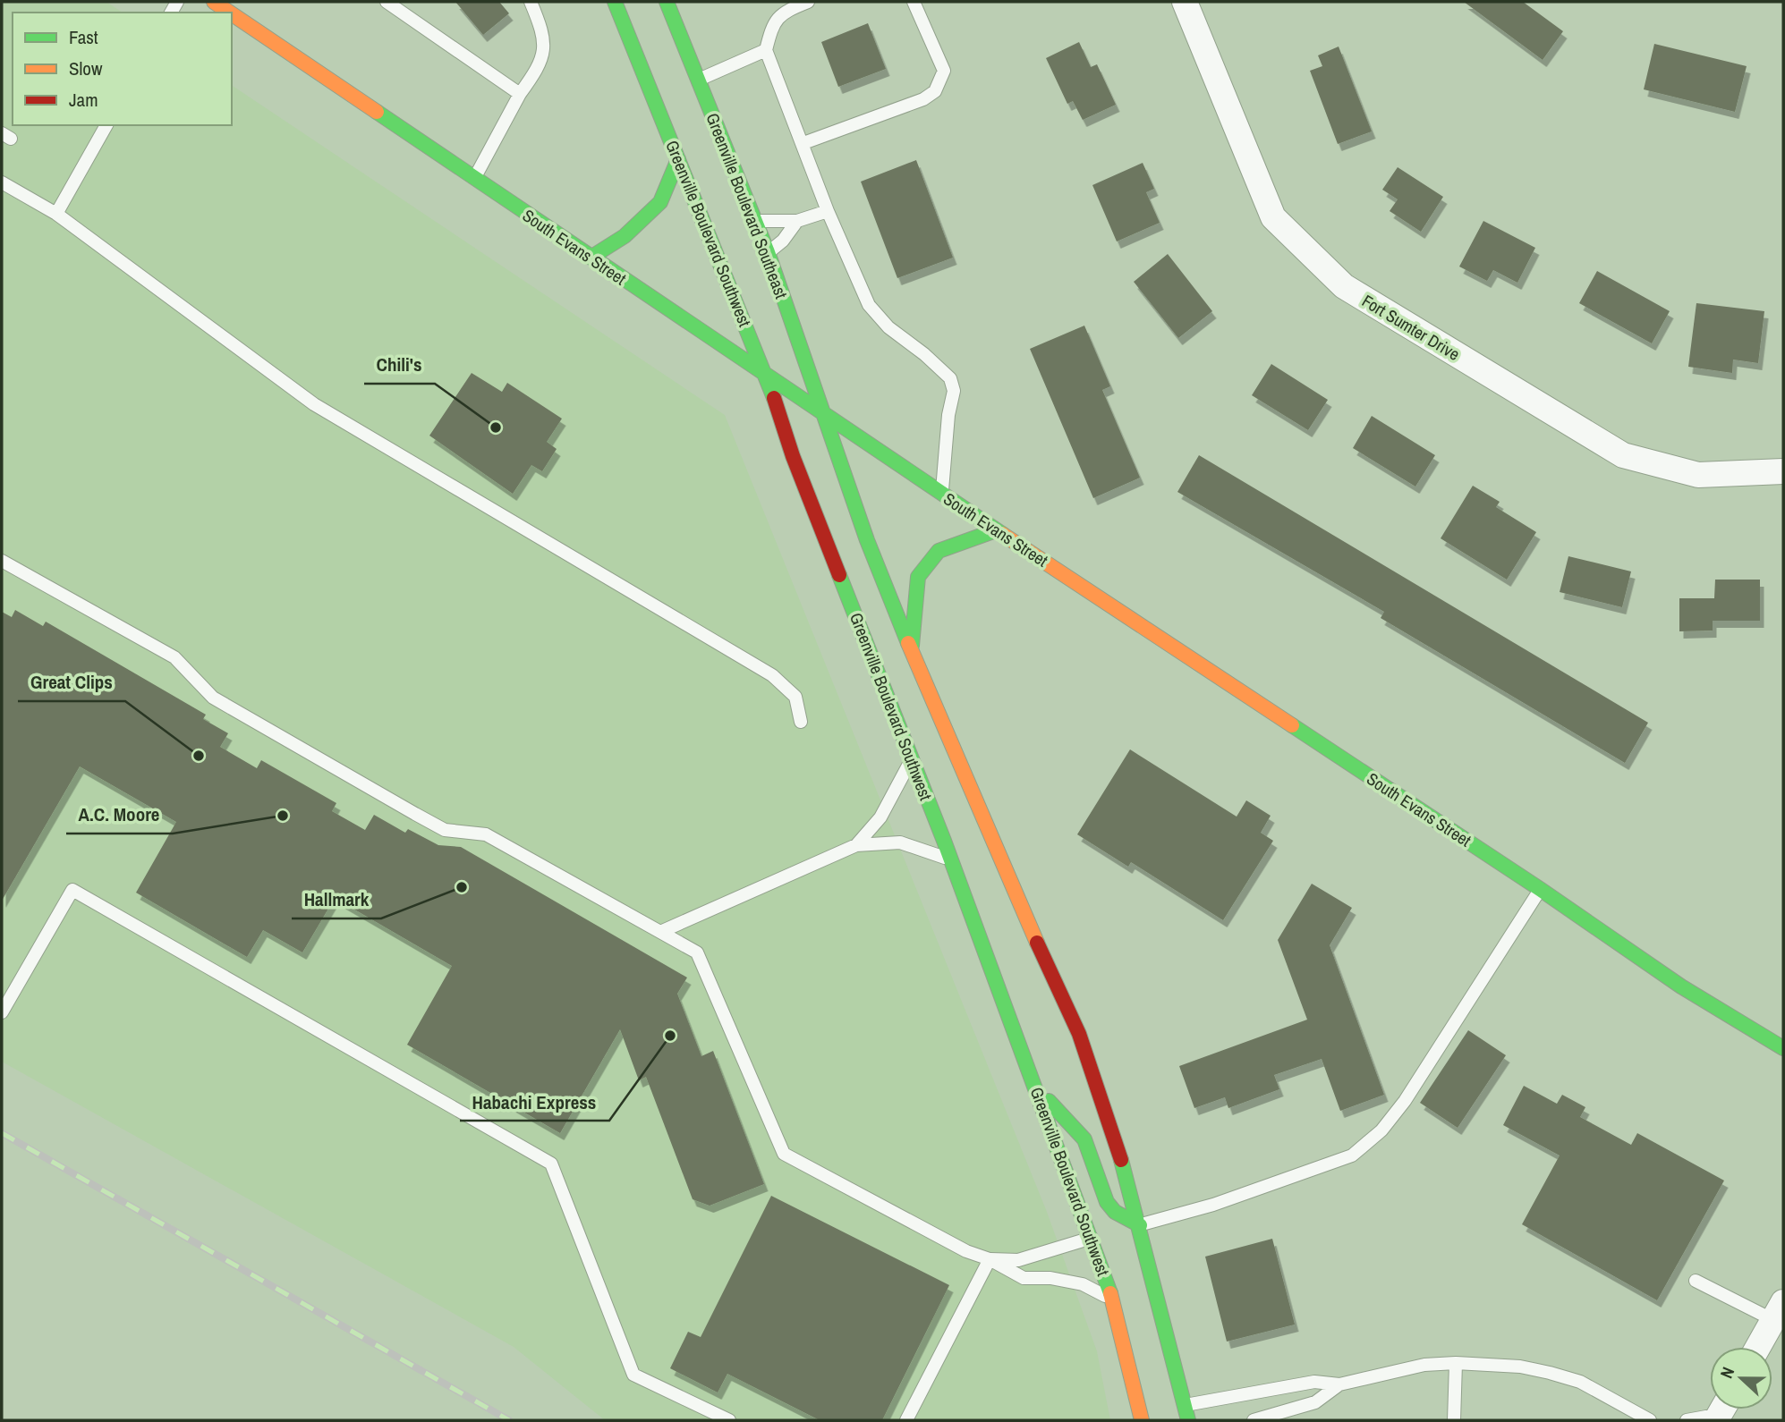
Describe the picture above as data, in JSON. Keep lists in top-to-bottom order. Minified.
{"streets":{"main road":["Greenville Boulevard Southeast","Greenville Boulevard Southwest","South Evans Street"],"street":["Fort Sumter Drive"]},"crossings":[["Greenville Boulevard Southeast","South Evans Street"],["Greenville Boulevard Southwest","South Evans Street"]],"places":["Chili's","Great Clips","A.C. Moore","Hallmark","Habachi Express"],"legend":["Fast","Slow","Jam"],"north":"left"}
